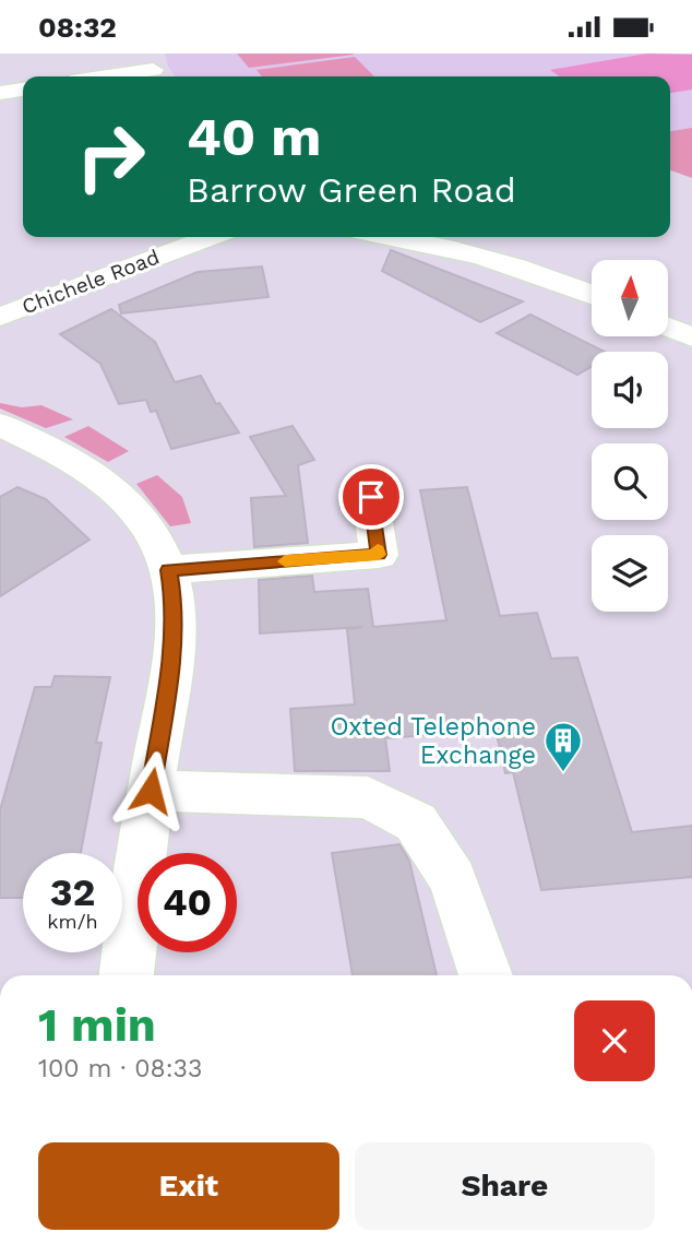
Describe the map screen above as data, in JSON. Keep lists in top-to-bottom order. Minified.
{"streets":{"street":["Chichele Road"]},"places":{"building":["Oxted Telephone Exchange"]},"north":"top","page":{"status":"08:32","turn":["40 m","Barrow Green Road"],"speed":"32 km/h","limit":"40","heading":["1 min","100 m · 08:33"],"buttons":["Exit","Share"]}}
